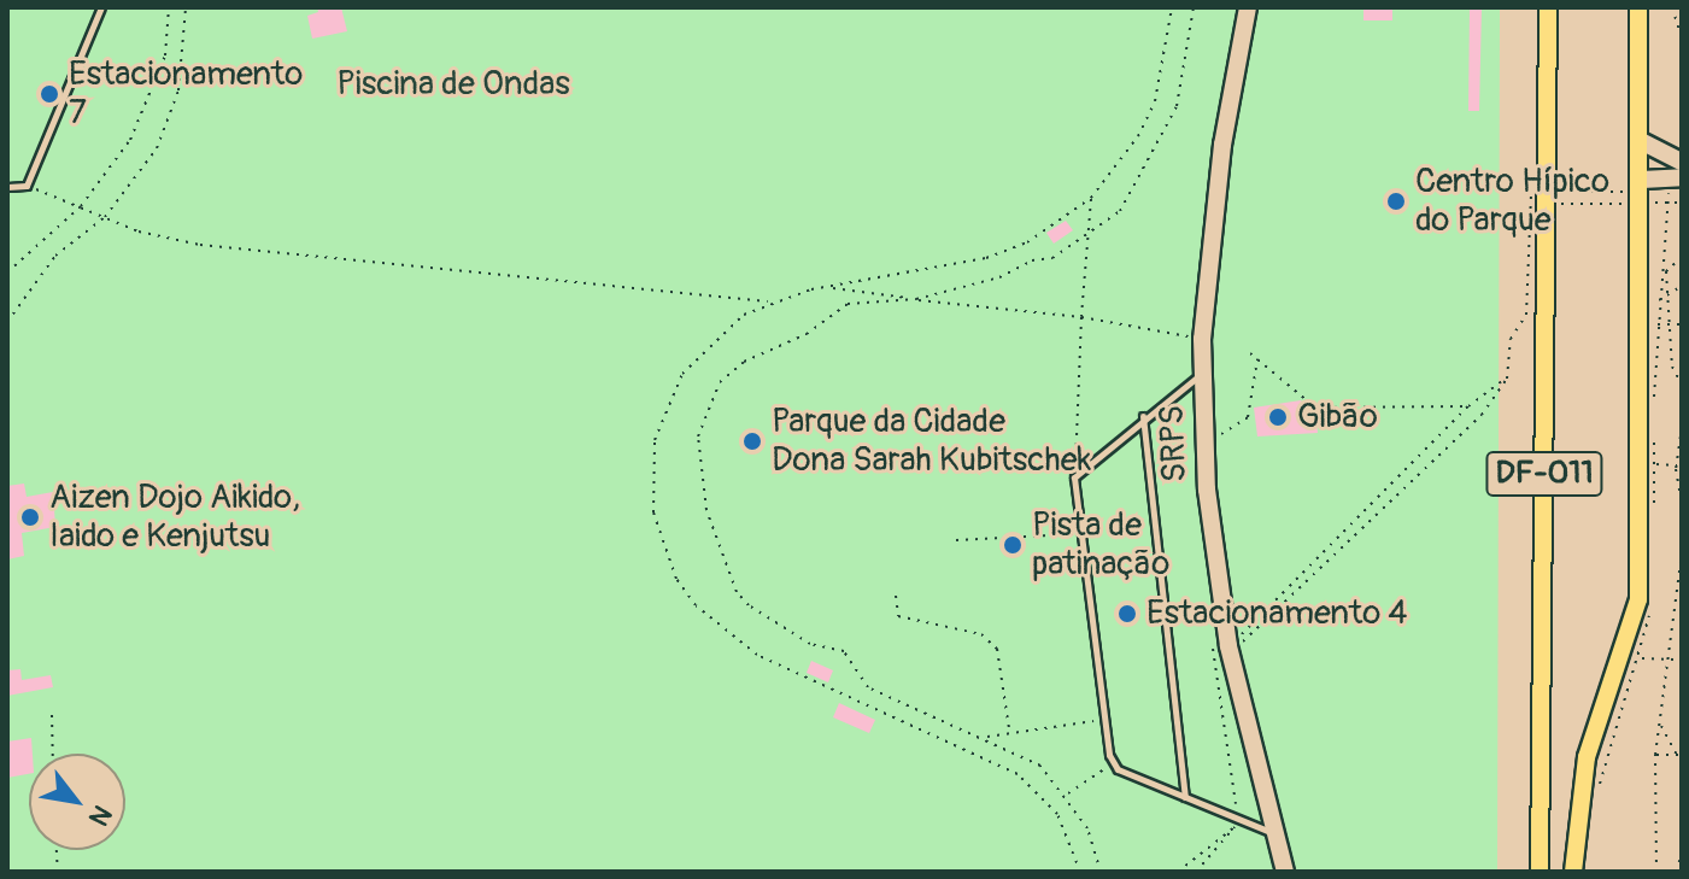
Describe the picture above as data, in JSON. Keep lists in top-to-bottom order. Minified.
{"streets":{"main road":["SRPS","DF-011"]},"parks":["Piscina de Ondas"],"places":["Estacionamento 7","Centro Hípico do Parque","Gibão","Parque da Cidade Dona Sarah Kubitschek","Aizen Dojo Aikido, Iaido e Kenjutsu","Pista de patinação","Estacionamento 4"],"north":"bottom right"}
